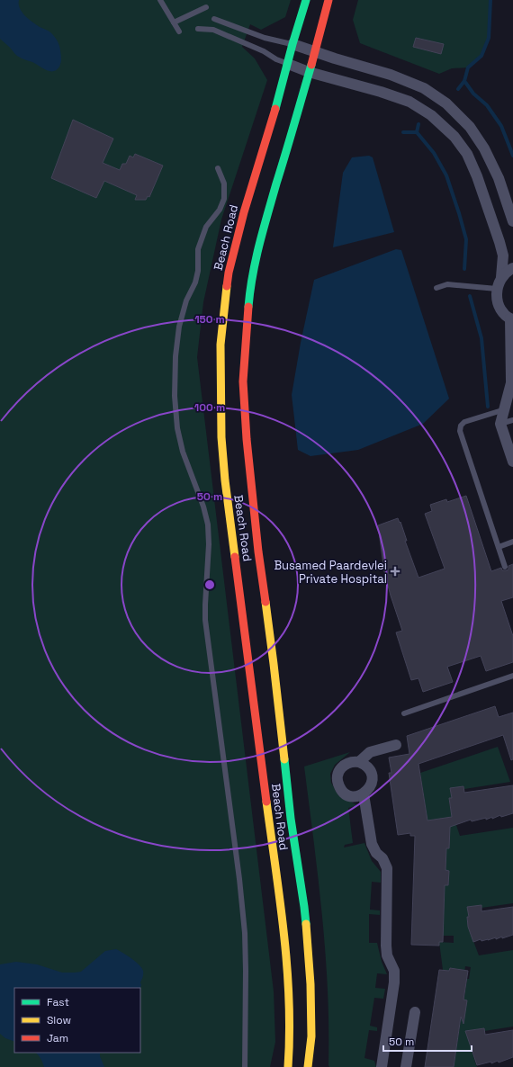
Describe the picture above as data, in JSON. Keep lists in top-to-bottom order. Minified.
{"streets":{"main road":["Beach Road"]},"places":{"health":["Busamed Paardevlei Private Hospital"]},"legend":["Fast","Slow","Jam"],"scale_bar":"50 m","rings":["150 m","100 m","50 m"]}
